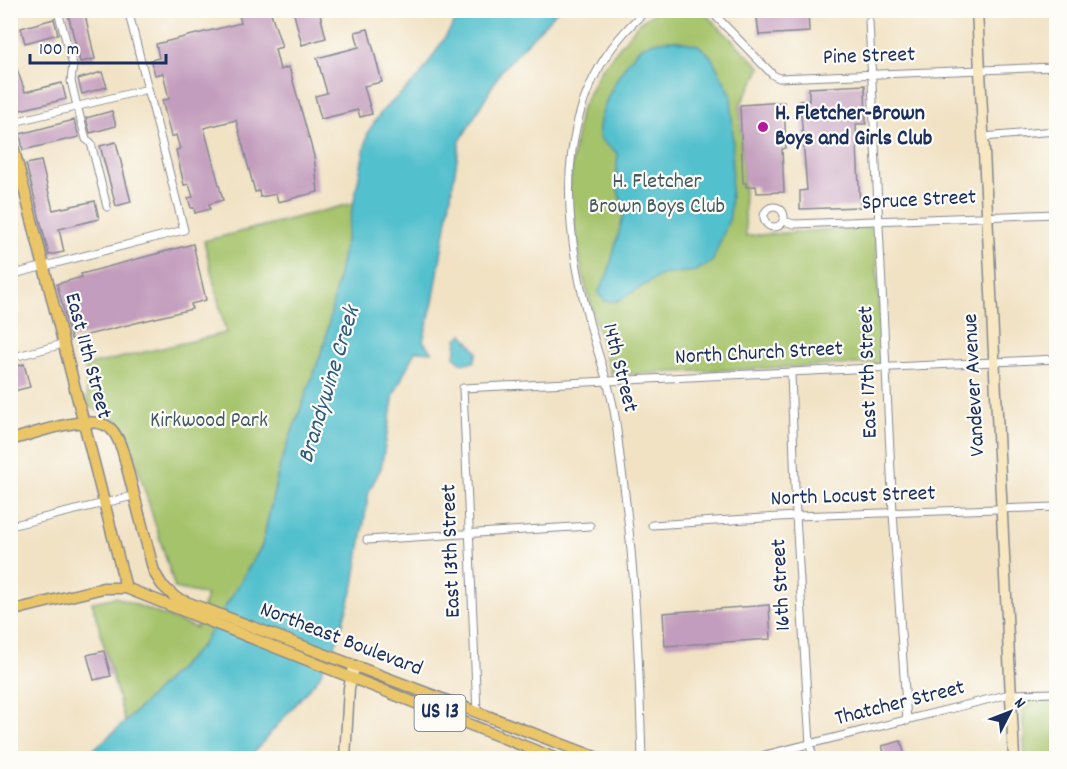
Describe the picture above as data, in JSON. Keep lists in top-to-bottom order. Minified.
{"streets":{"main road":["East 11th Street","Northeast Boulevard","US 13"],"street":["Pine Street","Spruce Street","North Church Street","14th Street","East 17th Street","Vandever Avenue","North Locust Street","East 13th Street","16th Street","Thatcher Street"]},"crossings":[["Pine Street","East 17th Street"],["Pine Street","Vandever Avenue"],["Spruce Street","East 17th Street"],["Spruce Street","Vandever Avenue"],["North Church Street","14th Street"],["North Church Street","East 17th Street"],["North Church Street","Vandever Avenue"],["North Church Street","East 13th Street"],["North Church Street","16th Street"],["East 11th Street","US 13"],["East 17th Street","North Locust Street"],["East 17th Street","Thatcher Street"],["Vandever Avenue","North Locust Street"],["Vandever Avenue","Thatcher Street"],["North Locust Street","16th Street"],["East 13th Street","Northeast Boulevard"],["16th Street","Thatcher Street"],["Northeast Boulevard","US 13"]],"water":["Brandywine Creek"],"parks":["H. Fletcher Brown Boys Club","Kirkwood Park"],"places":["H. Fletcher-Brown Boys and Girls Club"],"scale_bar":"100 m","north":"top right"}
